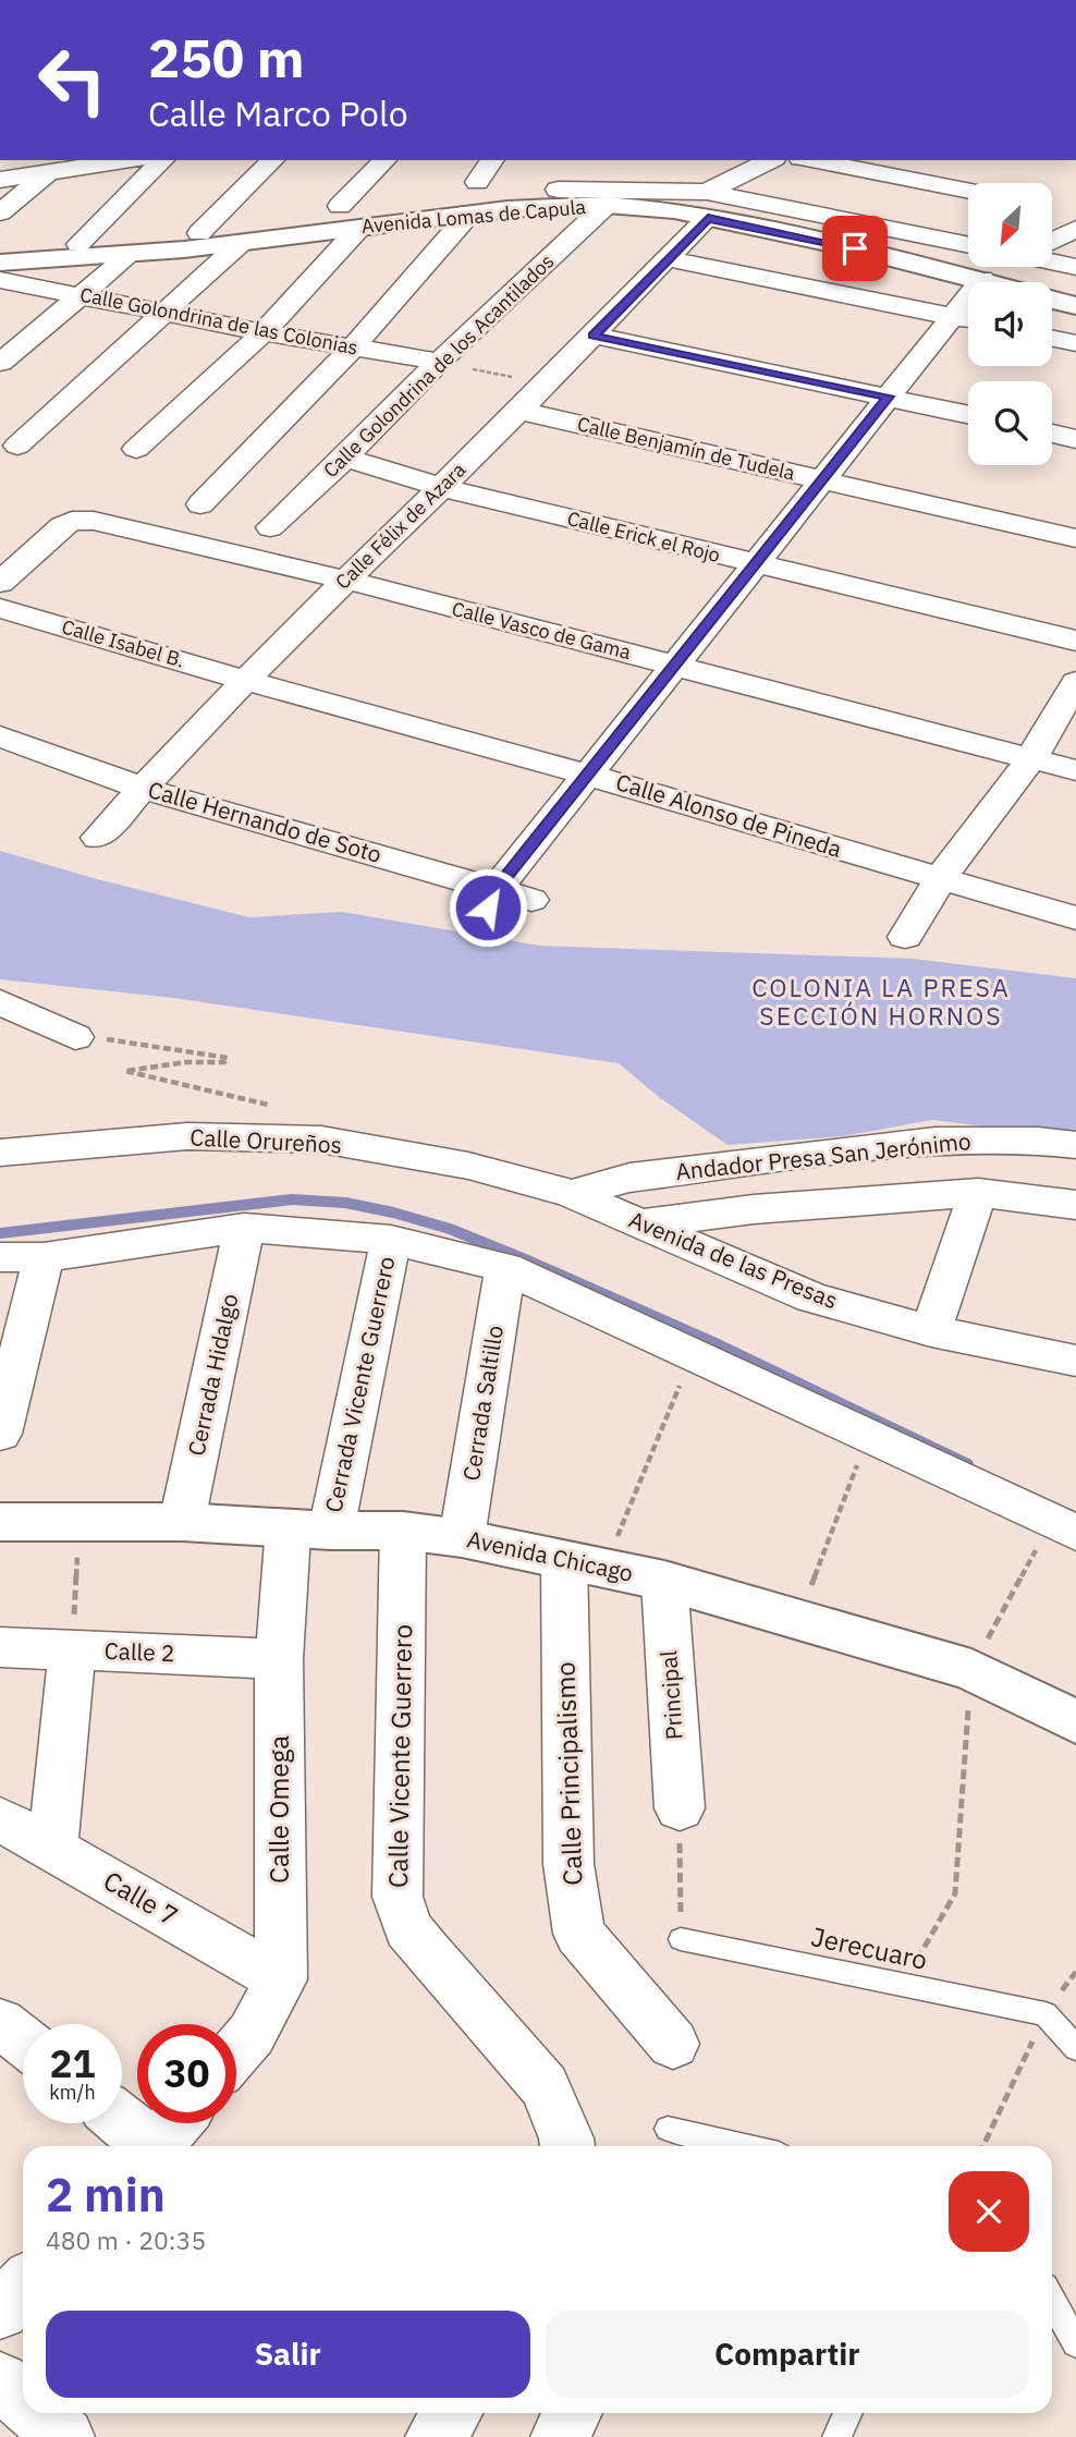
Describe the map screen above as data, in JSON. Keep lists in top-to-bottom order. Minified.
{"streets":{"street":["Avenida Lomas de Capula","Calle Golondrina de las Colonias","Calle Golondrina de los Acantilados","Calle Benjamín de Tudela","Calle Félix de Azara","Calle Erick el Rojo","Calle Vasco de Gama","Calle Isabel B.","Calle Alonso de Pineda","Calle Hernando de Soto","Calle Orureños","Andador Presa San Jerónimo","Avenida de las Presas","Cerrada Hidalgo","Cerrada Vicente Guerrero","Cerrada Saltillo","Avenida Chicago","Calle 2","Principal","Calle Vicente Guerrero","Calle Principalismo","Calle Omega","Calle 7"],"lane":["Jerecuaro"]},"crossings":[["Avenida Lomas de Capula","Calle Golondrina de las Colonias"],["Avenida Lomas de Capula","Calle Golondrina de los Acantilados"],["Avenida Lomas de Capula","Calle Félix de Azara"],["Calle Golondrina de las Colonias","Calle Golondrina de los Acantilados"],["Calle Golondrina de los Acantilados","Calle Erick el Rojo"],["Calle Benjamín de Tudela","Calle Félix de Azara"],["Calle Félix de Azara","Calle Erick el Rojo"],["Calle Félix de Azara","Calle Vasco de Gama"],["Calle Félix de Azara","Calle Isabel B."],["Calle Félix de Azara","Calle Alonso de Pineda"],["Calle Félix de Azara","Calle Hernando de Soto"],["Calle Isabel B.","Calle Alonso de Pineda"],["Calle Orureños","Andador Presa San Jerónimo"],["Calle Orureños","Avenida de las Presas"],["Andador Presa San Jerónimo","Avenida de las Presas"],["Cerrada Hidalgo","Avenida Chicago"],["Cerrada Vicente Guerrero","Avenida Chicago"],["Cerrada Vicente Guerrero","Calle Omega"],["Cerrada Saltillo","Avenida Chicago"],["Avenida Chicago","Principal"],["Avenida Chicago","Calle Vicente Guerrero"],["Avenida Chicago","Calle Principalismo"],["Avenida Chicago","Calle Omega"],["Calle 2","Calle Omega"],["Calle Omega","Calle 7"]],"districts":["COLONIA LA PRESA SECCIÓN HORNOS"],"north":"bottom left","page":{"turn":["250 m","Calle Marco Polo"],"speed":"21 km/h","limit":"30","heading":["2 min","480 m · 20:35"],"buttons":["Salir","Compartir"]}}
